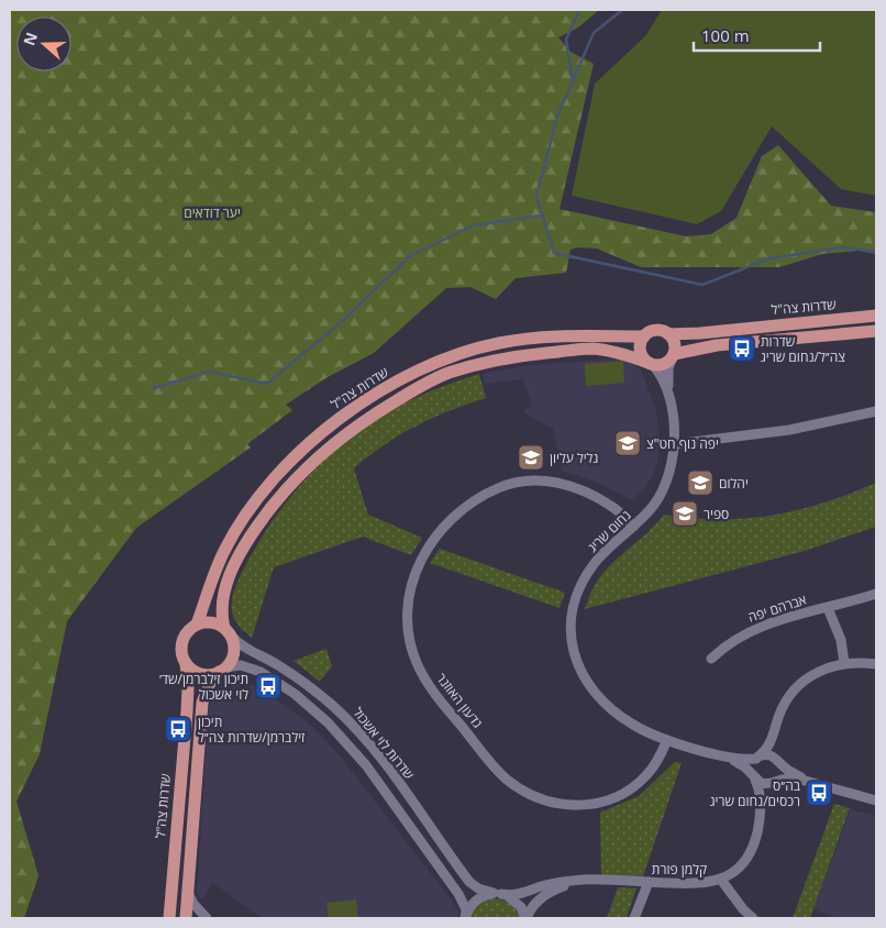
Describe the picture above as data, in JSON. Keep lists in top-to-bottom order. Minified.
{"streets":{"main road":["שדרות צה\"ל"],"street":["נחום שריג","אברהם יפה","גדעון האוזנר","שדרות לוי אשכול","קלמן פורת"]},"crossings":[["שדרות צה\"ל","נחום שריג"],["שדרות צה\"ל","שדרות לוי אשכול"],["נחום שריג","גדעון האוזנר"],["נחום שריג","קלמן פורת"],["שדרות לוי אשכול","קלמן פורת"]],"parks":["יער דודאים"],"places":{"bus stop":["שדרות צה״ל/נחום שריג","תיכון זילברמן/שד׳ לוי אשכול","תיכון זילברמן/שדרות צה״ל","בה״ס רכסים/נחום שריג"],"school or university":["יפה נוף חט\"צ","גליל עליון","יהלום","ספיר"]},"scale_bar":"100 m","north":"left"}
